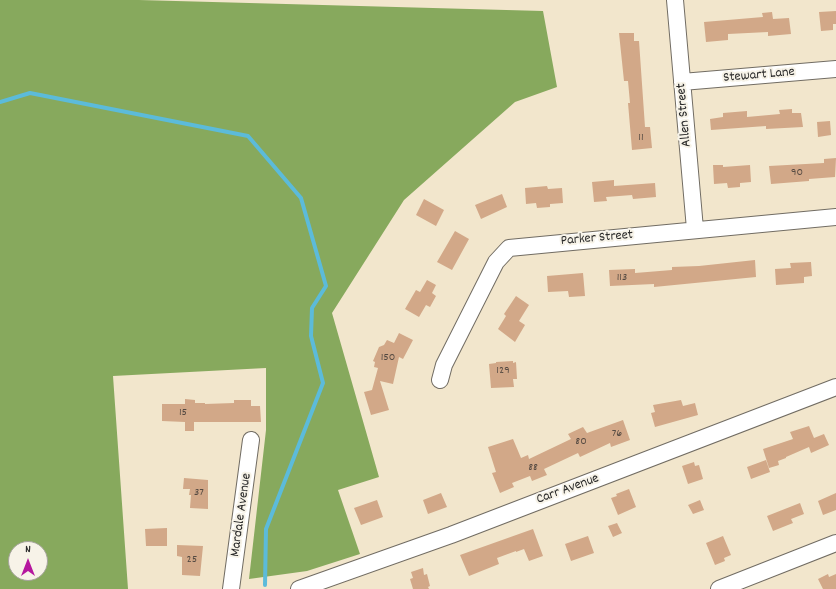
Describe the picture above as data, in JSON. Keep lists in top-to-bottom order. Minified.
{"streets":{"street":["Stewart Lane","Allen Street","Parker Street","Carr Avenue","Mardale Avenue"]},"crossings":[["Stewart Lane","Allen Street"],["Allen Street","Parker Street"]],"house_numbers":["11","90","113","150","129","15","76","80","88","37","25"],"north":"top"}
